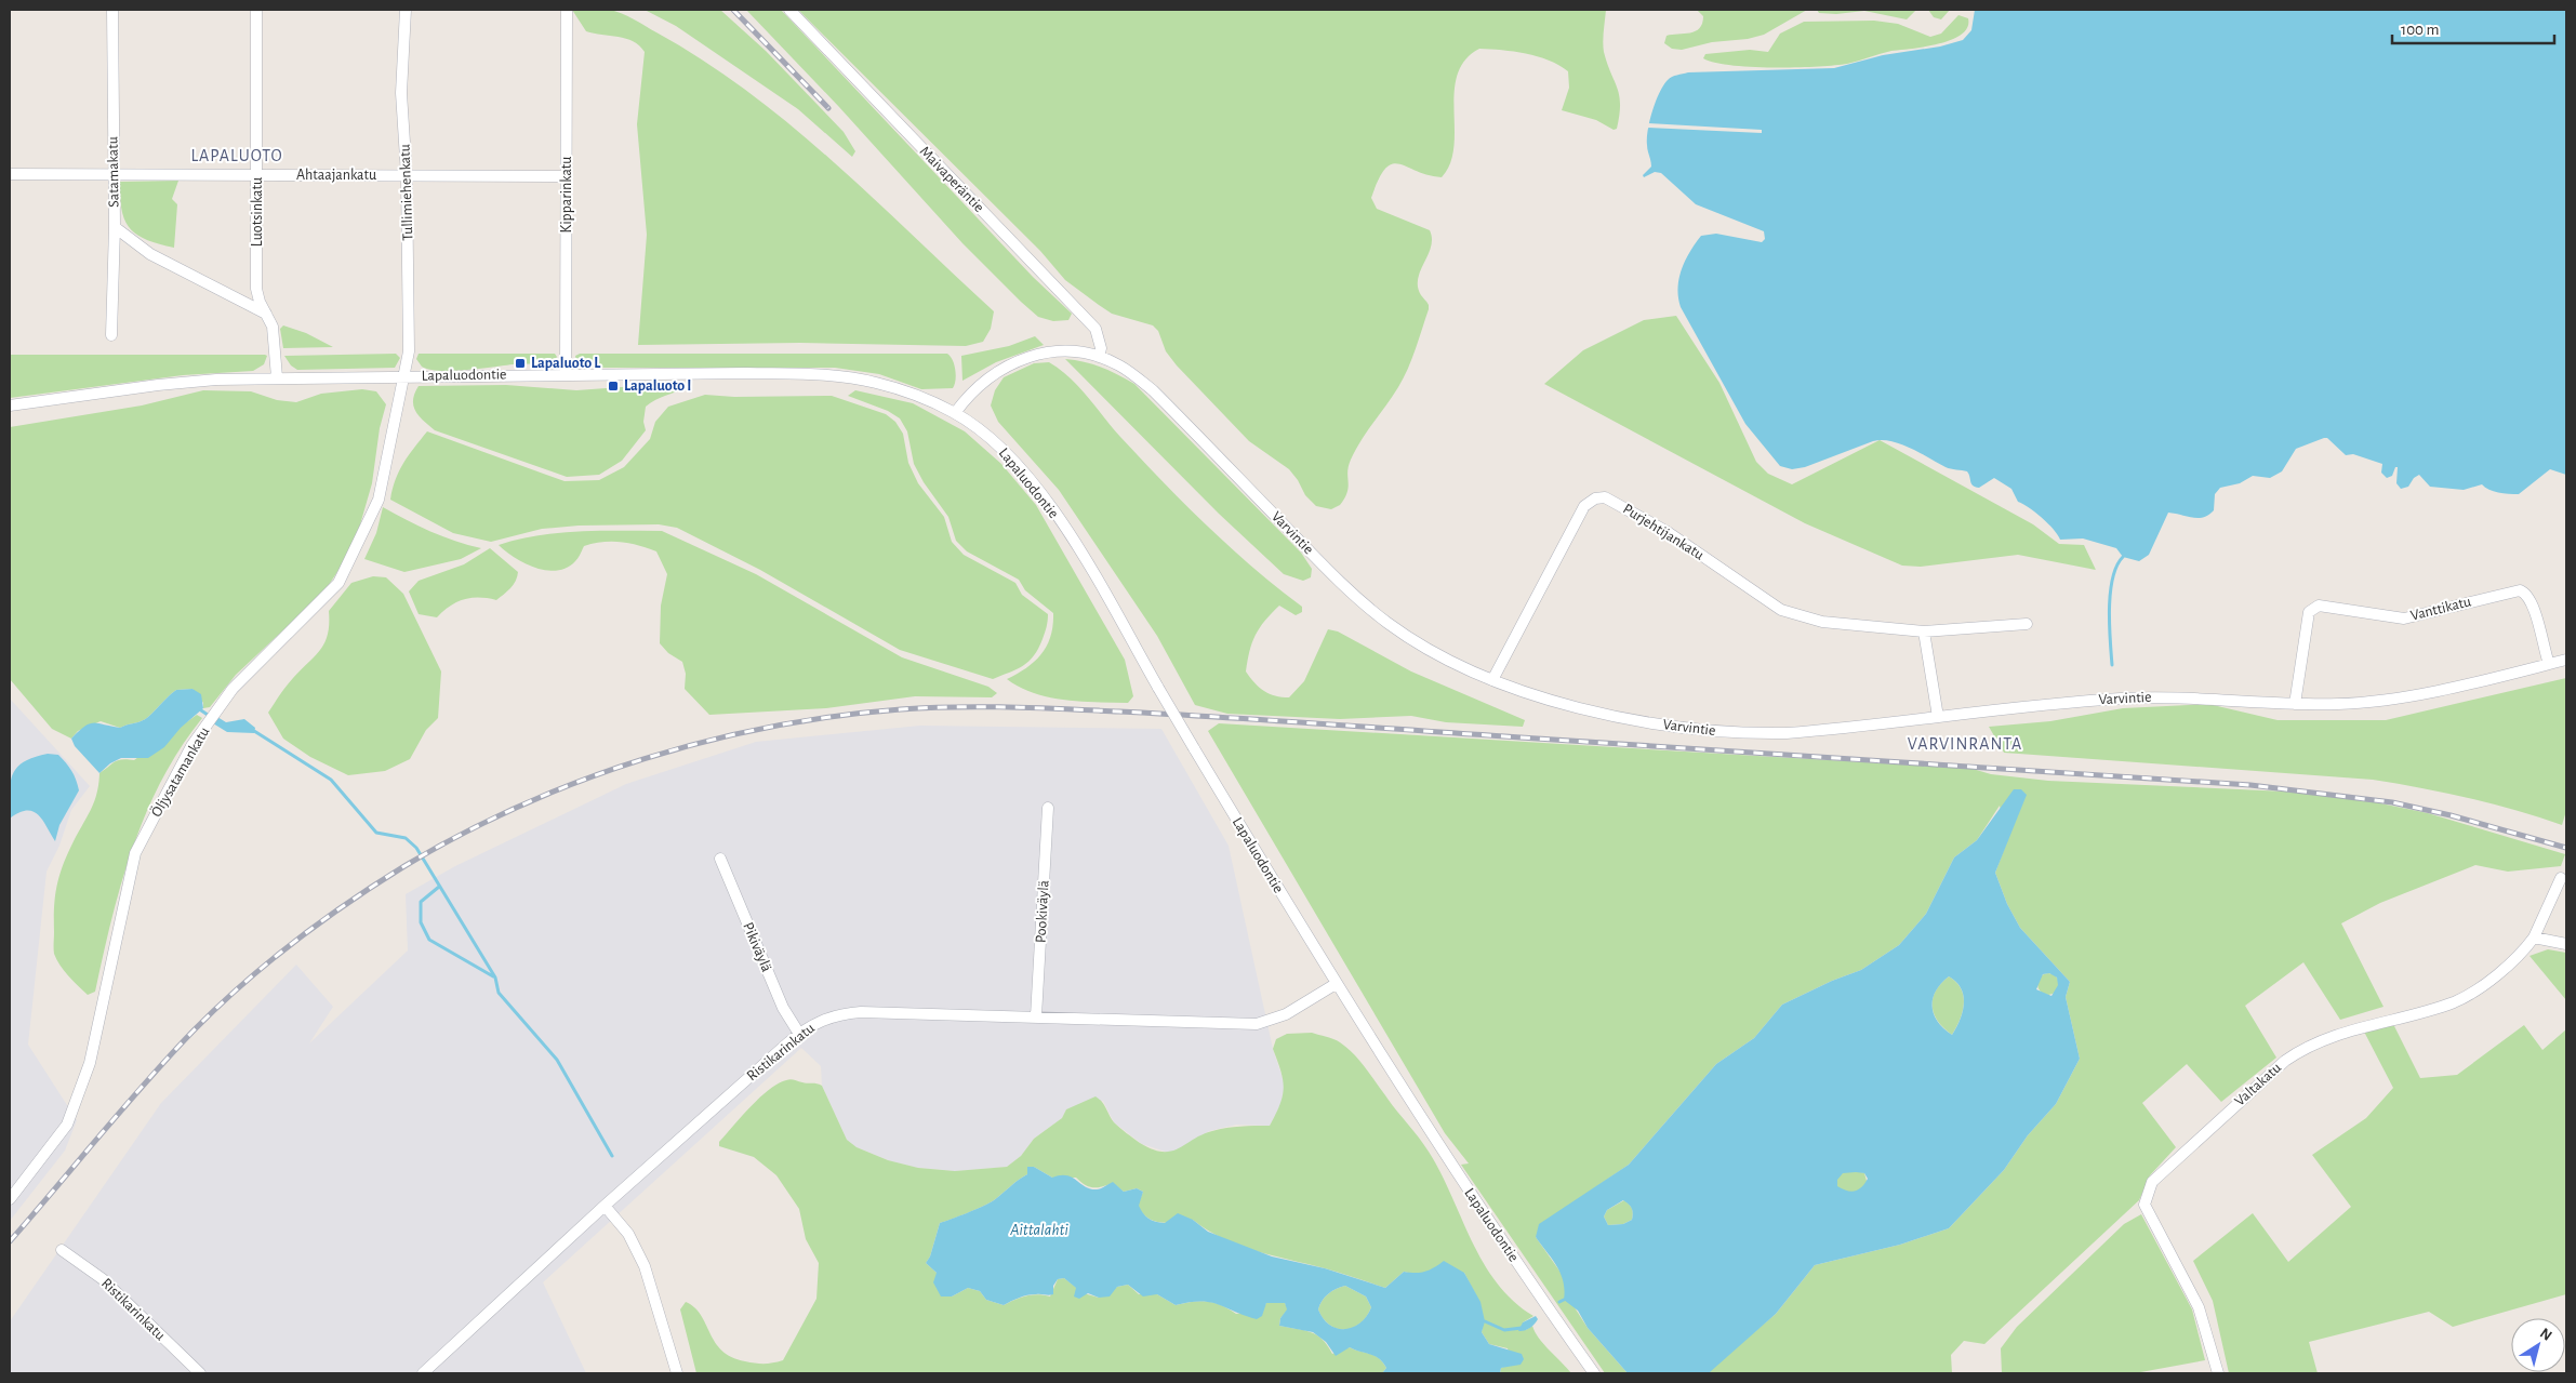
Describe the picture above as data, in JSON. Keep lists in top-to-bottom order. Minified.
{"streets":{"street":["Satamakatu","Ahtaajankatu","Maivaperäntie","Tullimiehenkatu","Kipparinkatu","Luotsinkatu","Lapaluodontie","Purjehtijankatu","Varvintie","Vanttikatu","Öljysatamankatu","Pookiväylä","Pikiväylä","Ristikarinkatu","Valtakatu"]},"crossings":[["Satamakatu","Ahtaajankatu"],["Ahtaajankatu","Tullimiehenkatu"],["Ahtaajankatu","Kipparinkatu"],["Ahtaajankatu","Luotsinkatu"],["Maivaperäntie","Varvintie"],["Tullimiehenkatu","Lapaluodontie"],["Tullimiehenkatu","Öljysatamankatu"],["Kipparinkatu","Lapaluodontie"],["Luotsinkatu","Lapaluodontie"],["Lapaluodontie","Varvintie"],["Lapaluodontie","Öljysatamankatu"],["Lapaluodontie","Ristikarinkatu"],["Purjehtijankatu","Varvintie"],["Varvintie","Vanttikatu"],["Pookiväylä","Ristikarinkatu"],["Pikiväylä","Ristikarinkatu"]],"districts":["LAPALUOTO","VARVINRANTA"],"water":["Aittalahti"],"places":{"transit":["Lapaluoto L","Lapaluoto I"]},"scale_bar":"100 m","north":"top right"}
